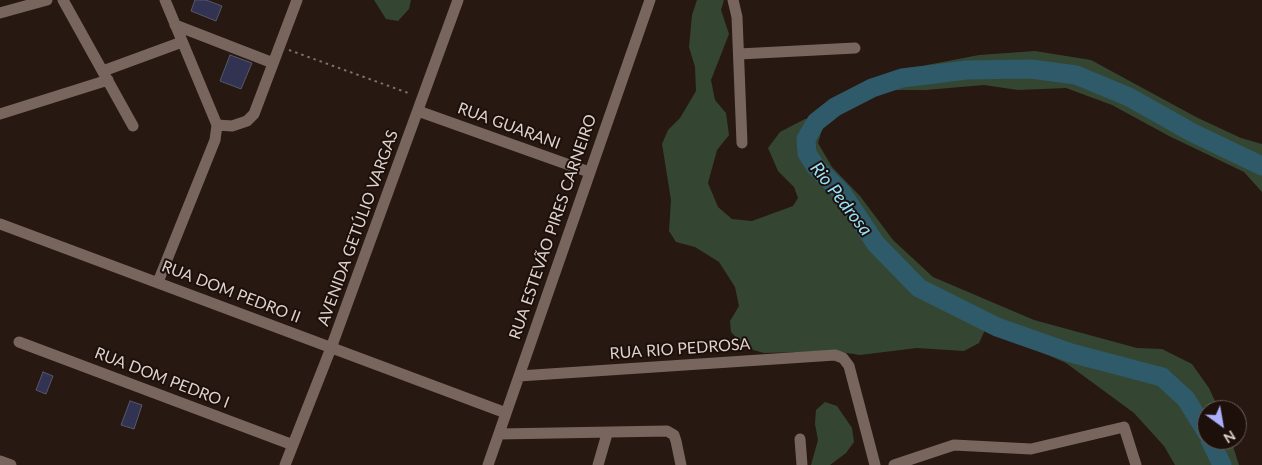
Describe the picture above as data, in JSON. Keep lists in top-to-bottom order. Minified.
{"streets":{"street":["RUA GUARANI","RUA ESTEVÃO PIRES CARNEIRO","AVENIDA GETÚLIO VARGAS","RUA DOM PEDRO II","RUA RIO PEDROSA","RUA DOM PEDRO I"]},"crossings":[["RUA GUARANI","RUA ESTEVÃO PIRES CARNEIRO"],["RUA GUARANI","AVENIDA GETÚLIO VARGAS"],["RUA ESTEVÃO PIRES CARNEIRO","RUA DOM PEDRO II"],["RUA ESTEVÃO PIRES CARNEIRO","RUA RIO PEDROSA"],["AVENIDA GETÚLIO VARGAS","RUA DOM PEDRO II"],["AVENIDA GETÚLIO VARGAS","RUA DOM PEDRO I"]],"water":["Rio Pedrosa"],"north":"bottom right"}
